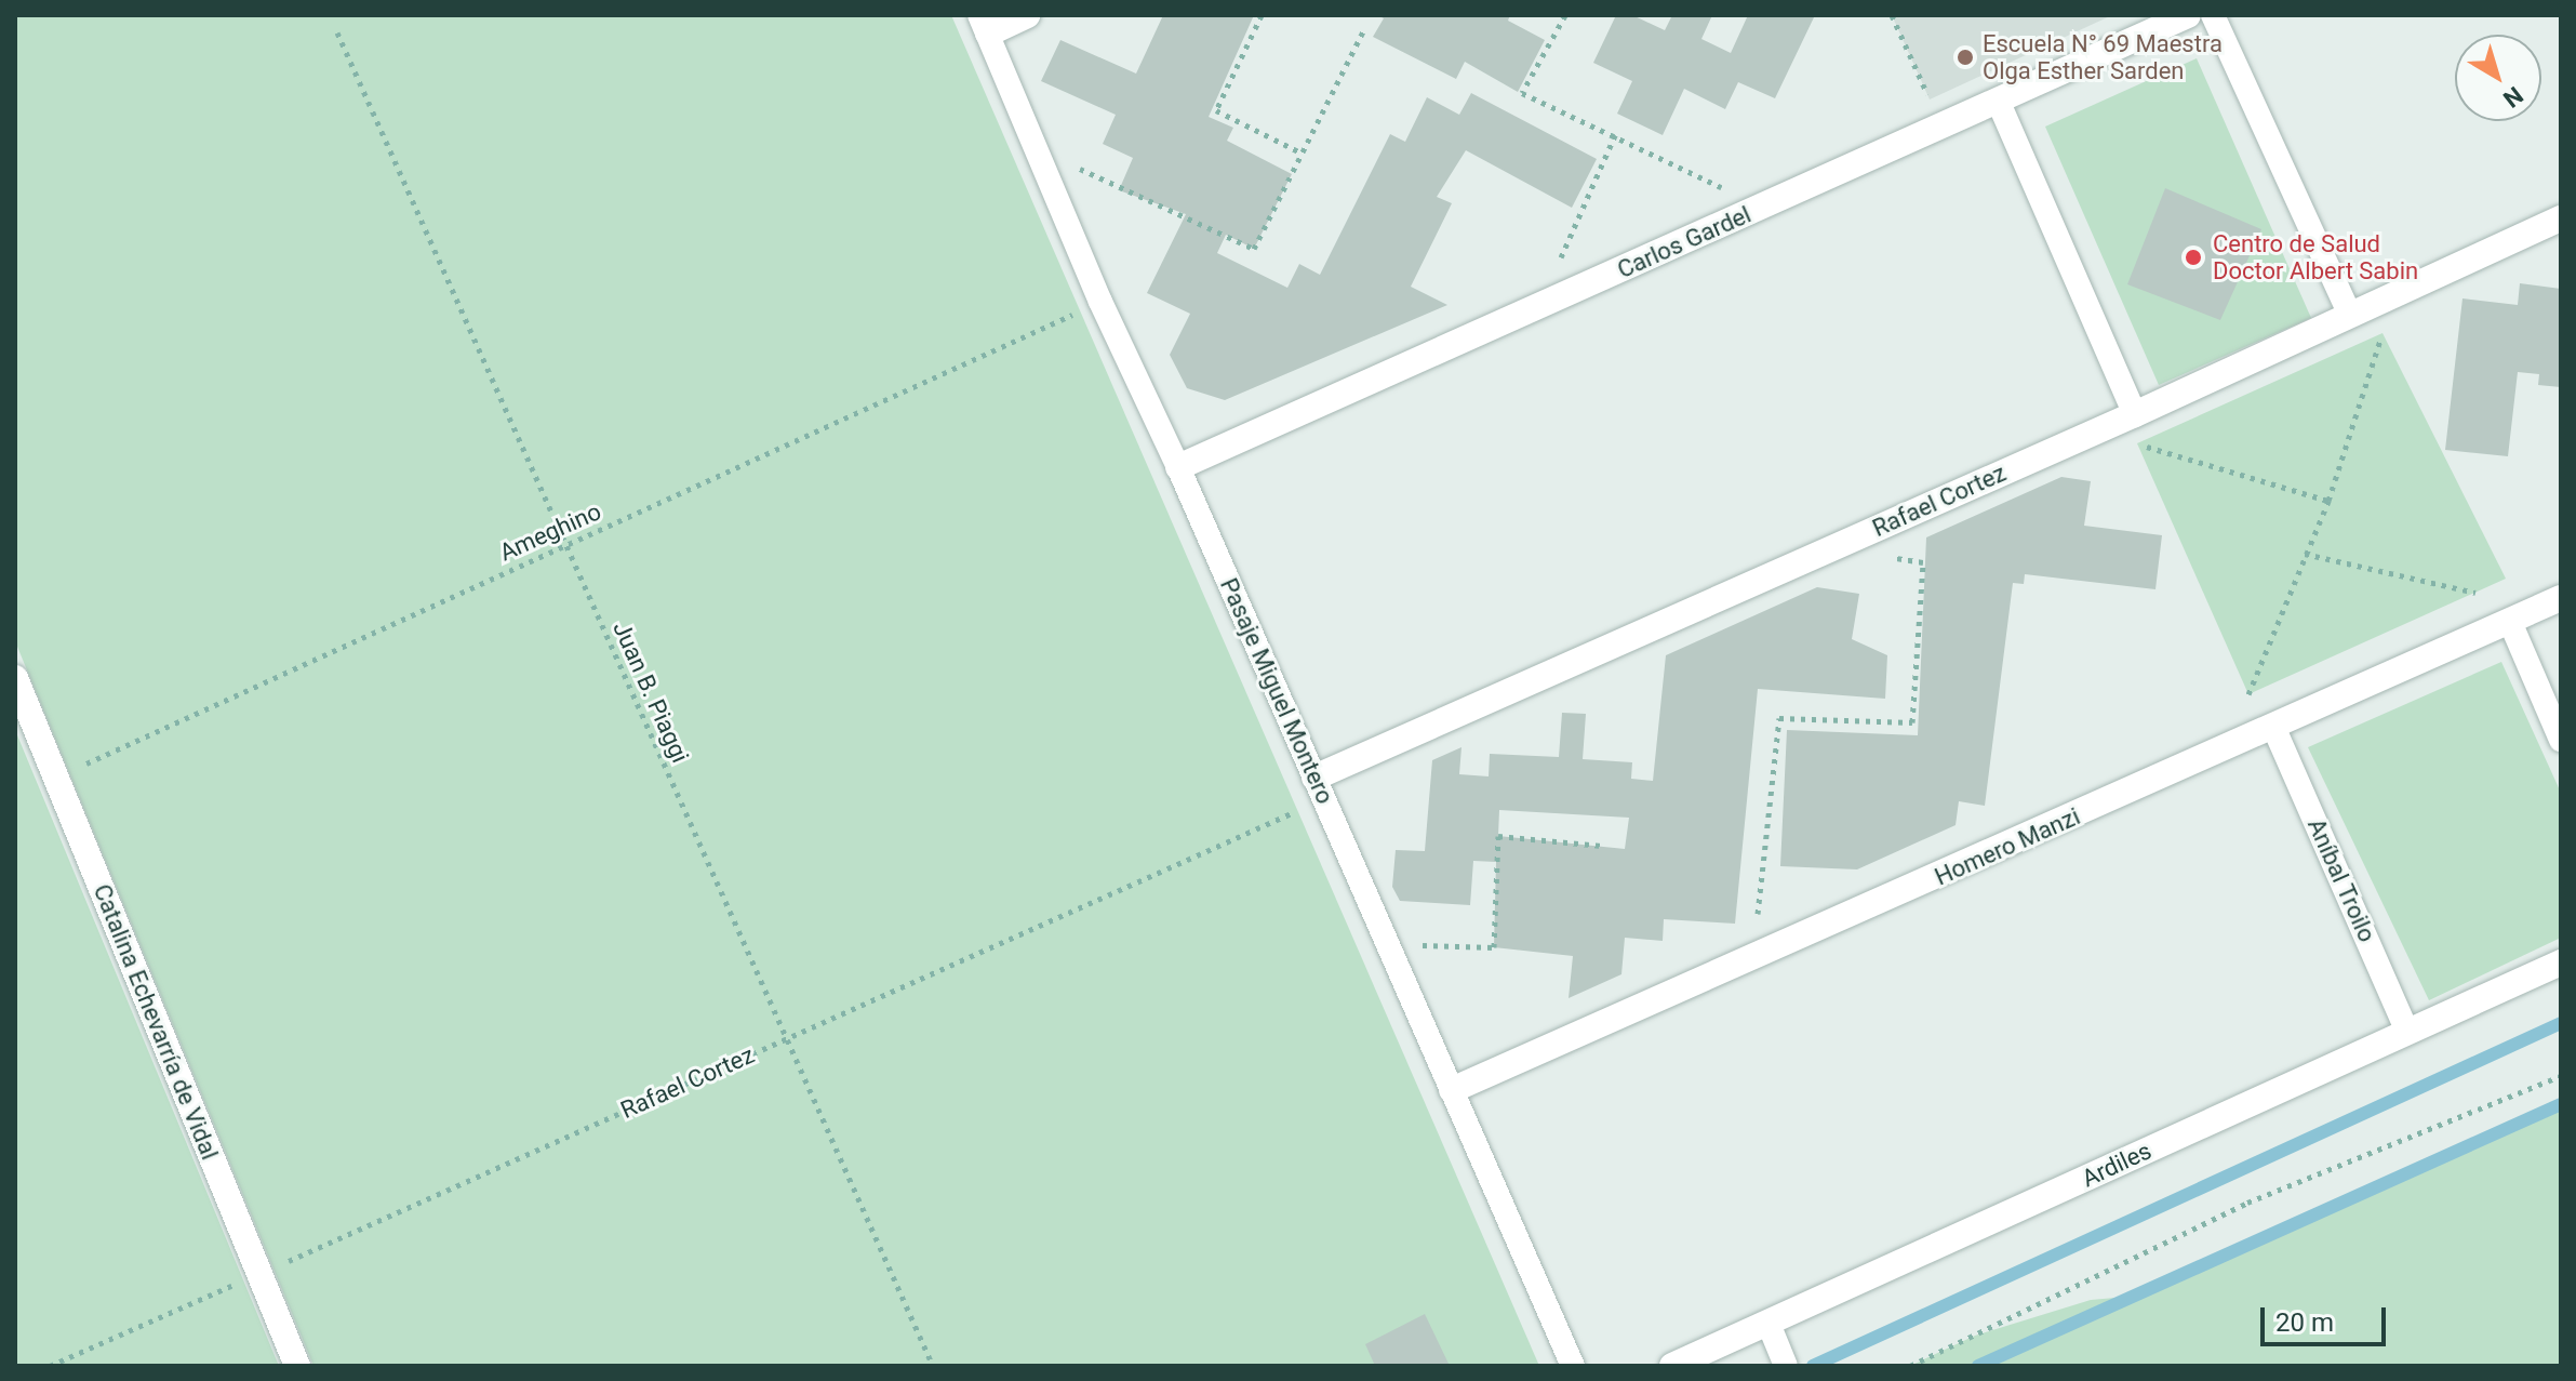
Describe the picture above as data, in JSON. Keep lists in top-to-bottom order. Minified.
{"streets":{"street":["Carlos Gardel","Rafael Cortez","Homero Manzi","Catalina Echevarría de Vidal","Ardiles"],"lane":["Pasaje Miguel Montero","Aníbal Troilo"],"path":["Ameghino","Juan B. Piaggi"]},"crossings":[["Carlos Gardel","Pasaje Miguel Montero"],["Rafael Cortez","Pasaje Miguel Montero"],["Rafael Cortez","Juan B. Piaggi"],["Rafael Cortez","Catalina Echevarría de Vidal"],["Ameghino","Pasaje Miguel Montero"],["Ameghino","Juan B. Piaggi"],["Ameghino","Catalina Echevarría de Vidal"],["Pasaje Miguel Montero","Homero Manzi"],["Homero Manzi","Aníbal Troilo"],["Aníbal Troilo","Ardiles"]],"places":["Escuela N° 69 Maestra Olga Esther Sarden","Centro de Salud Doctor Albert Sabin"],"scale_bar":"20 m","north":"bottom right"}
